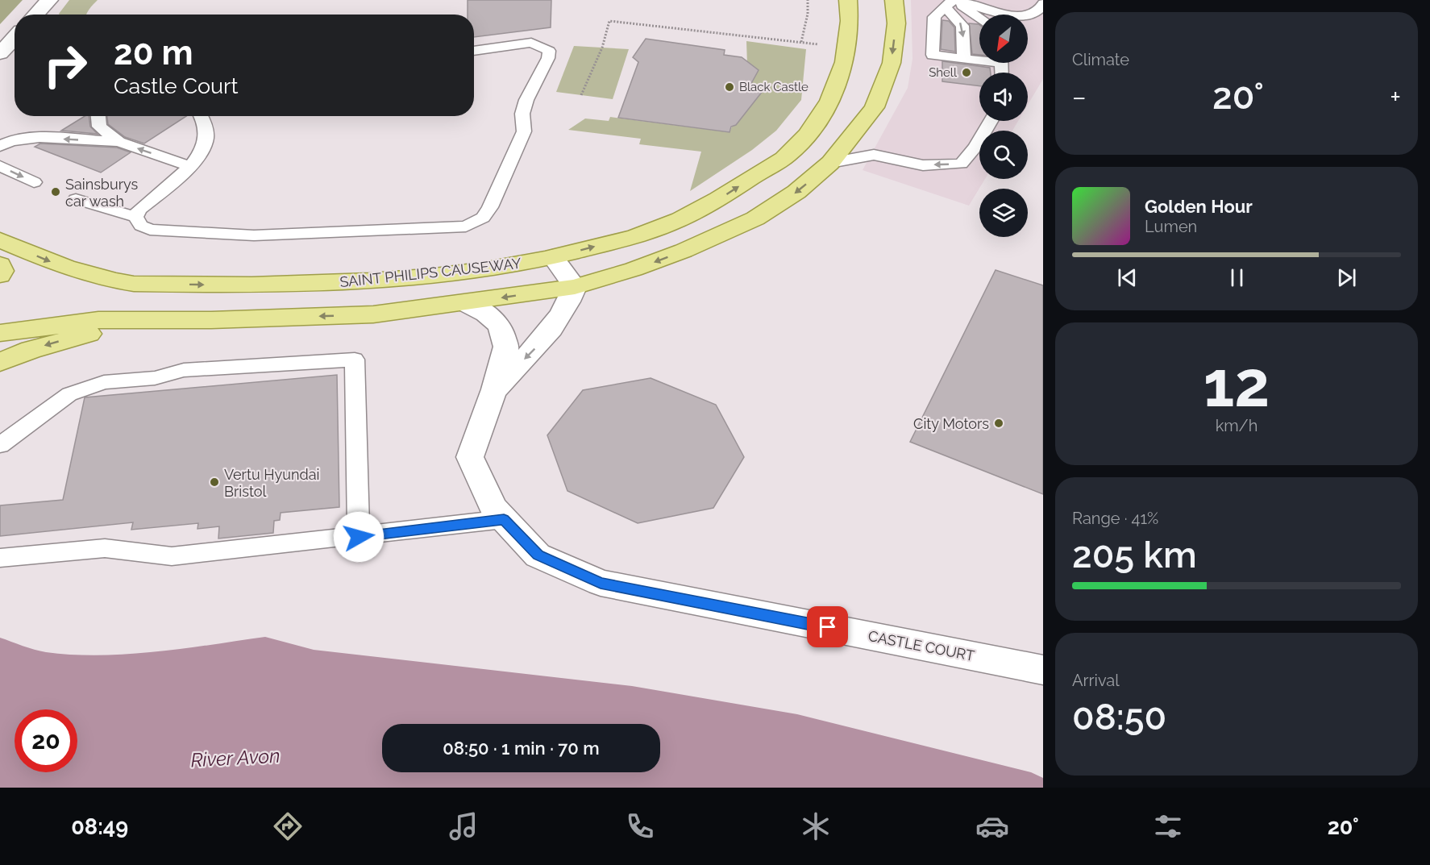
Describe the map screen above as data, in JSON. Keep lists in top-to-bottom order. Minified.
{"streets":{"main road":["SAINT PHILIPS CAUSEWAY"],"street":["CASTLE COURT"]},"water":["River Avon"],"places":["Shell","Black Castle","Sainsburys car wash","City Motors","Vertu Hyundai Bristol"],"north":"bottom left","page":{"tile":["Climate",["12","km/h"],["Range · 41%","205 km"],["Arrival","08:50"]],"turn":["20 m","Castle Court"],"heat":["−","20°","+"],"song":["Golden Hour","Lumen"],"limit":"20","trip":"08:50 · 1 min · 70 m","tabs":["08:49","20°"]}}
